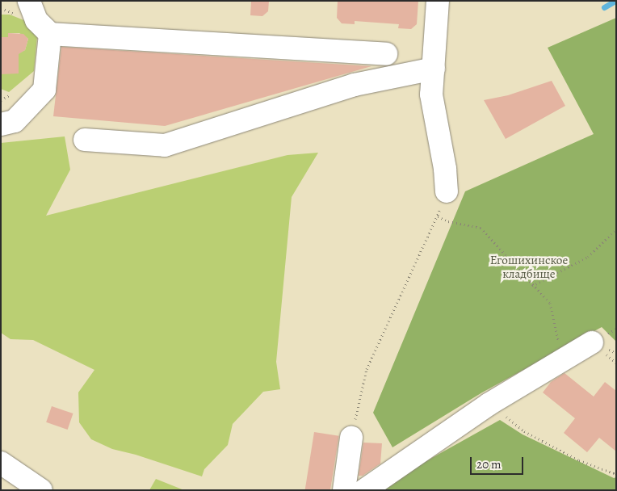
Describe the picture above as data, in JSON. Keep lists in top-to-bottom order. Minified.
{"parks":["Егошихинское кладбище"],"scale_bar":"20 m"}
